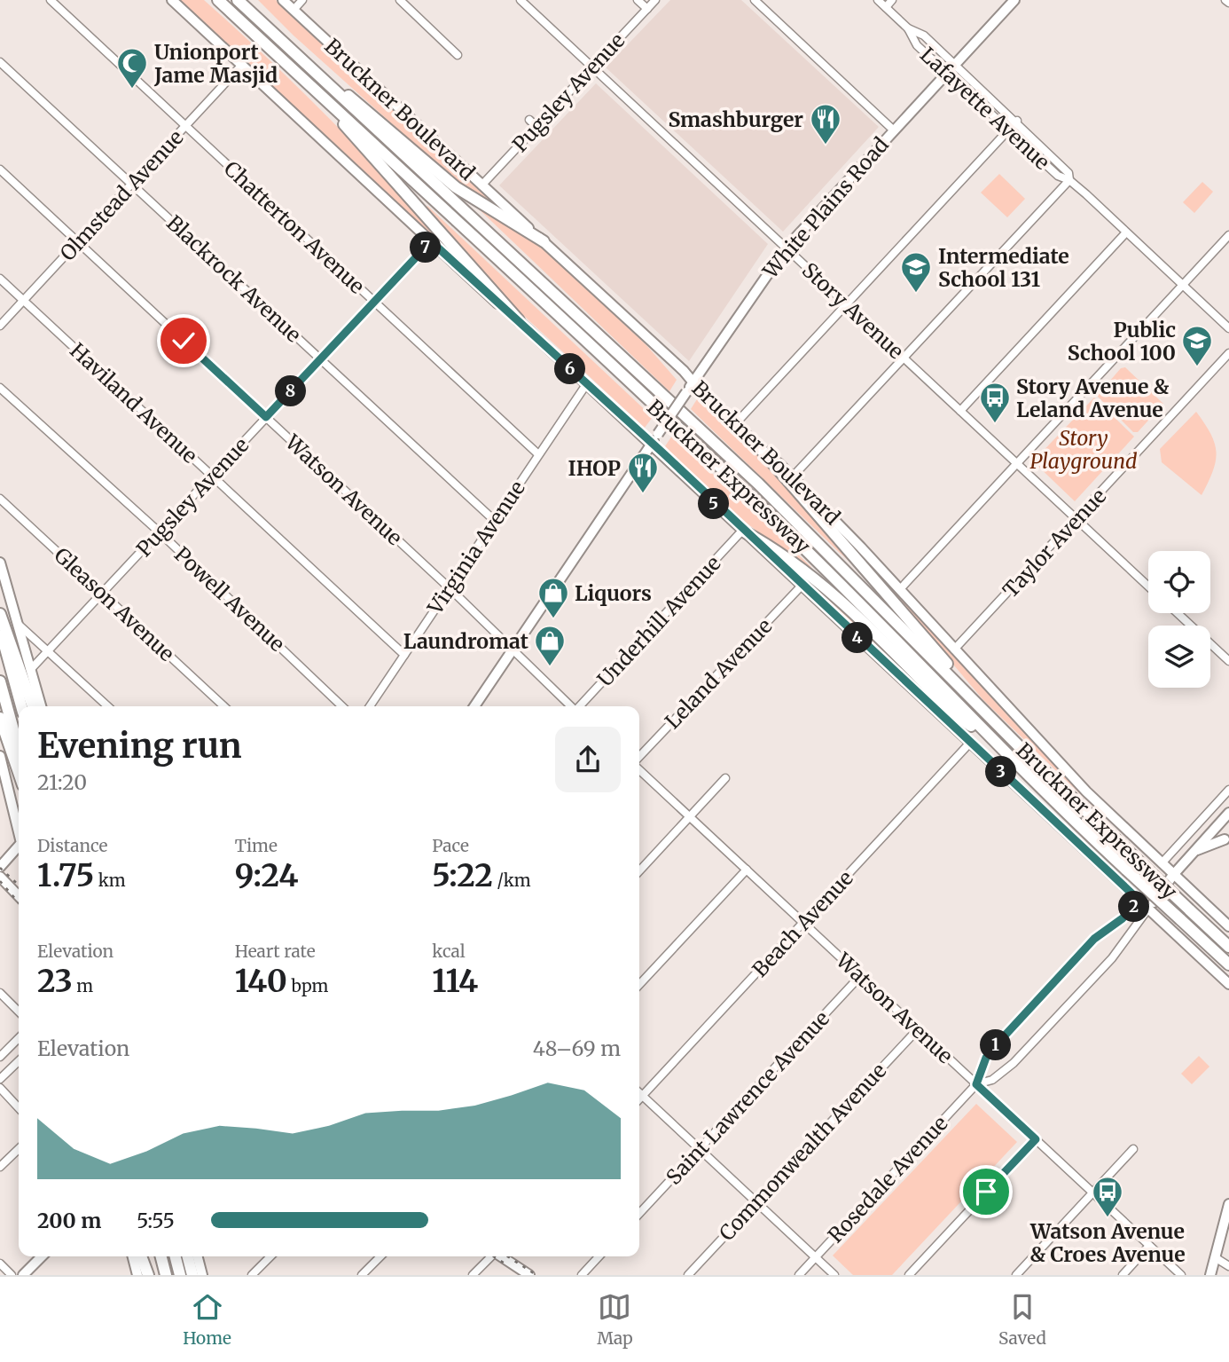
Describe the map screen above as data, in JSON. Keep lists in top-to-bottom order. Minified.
{"streets":{"highway":["Bruckner Expressway"],"main road":["Bruckner Boulevard","White Plains Road","Rosedale Avenue"],"street":["Pugsley Avenue","Lafayette Avenue","Olmstead Avenue","Chatterton Avenue","Blackrock Avenue","Story Avenue","Haviland Avenue","Watson Avenue","Taylor Avenue","Virginia Avenue","Powell Avenue","Gleason Avenue","Underhill Avenue","Leland Avenue","Beach Avenue","Saint Lawrence Avenue","Commonwealth Avenue"]},"crossings":[["Pugsley Avenue","Bruckner Boulevard"],["Pugsley Avenue","Chatterton Avenue"],["Pugsley Avenue","Blackrock Avenue"],["Pugsley Avenue","Story Avenue"],["Pugsley Avenue","Haviland Avenue"],["Pugsley Avenue","Watson Avenue"],["Pugsley Avenue","Powell Avenue"],["Pugsley Avenue","Gleason Avenue"],["Lafayette Avenue","White Plains Road"],["Bruckner Boulevard","White Plains Road"],["Bruckner Boulevard","Taylor Avenue"],["Bruckner Boulevard","Rosedale Avenue"],["Olmstead Avenue","Chatterton Avenue"],["Olmstead Avenue","Blackrock Avenue"],["Olmstead Avenue","Haviland Avenue"],["Olmstead Avenue","Watson Avenue"],["White Plains Road","Story Avenue"],["White Plains Road","Watson Avenue"],["Chatterton Avenue","Virginia Avenue"],["Blackrock Avenue","Virginia Avenue"],["Story Avenue","Taylor Avenue"],["Haviland Avenue","Virginia Avenue"],["Watson Avenue","Virginia Avenue"],["Watson Avenue","Beach Avenue"],["Watson Avenue","Saint Lawrence Avenue"],["Watson Avenue","Commonwealth Avenue"],["Watson Avenue","Rosedale Avenue"]],"parks":["Story Playground"],"places":{"mosque":["Unionport Jame Masjid"],"restaurant":["Smashburger","IHOP"],"school or university":["Intermediate School 131","Public School 100"],"bus stop":["Story Avenue & Leland Avenue","Watson Avenue & Croes Avenue"],"shop":["Liquors","Laundromat"]},"page":{"pins":["7","6","8","5","4","3","2","1"],"heading":["Evening run","21:20"],"stats":[["Distance","1.75 km"],["Time","9:24"],["Pace","5:22 /km"],["Elevation","23 m"],["Heart rate","140 bpm"],["kcal","114"]],"chart":["Elevation","48–69 m"],"list":[{"name":"200 m","note":"5:55"}],"tabs":["Home","Map","Saved"]}}
